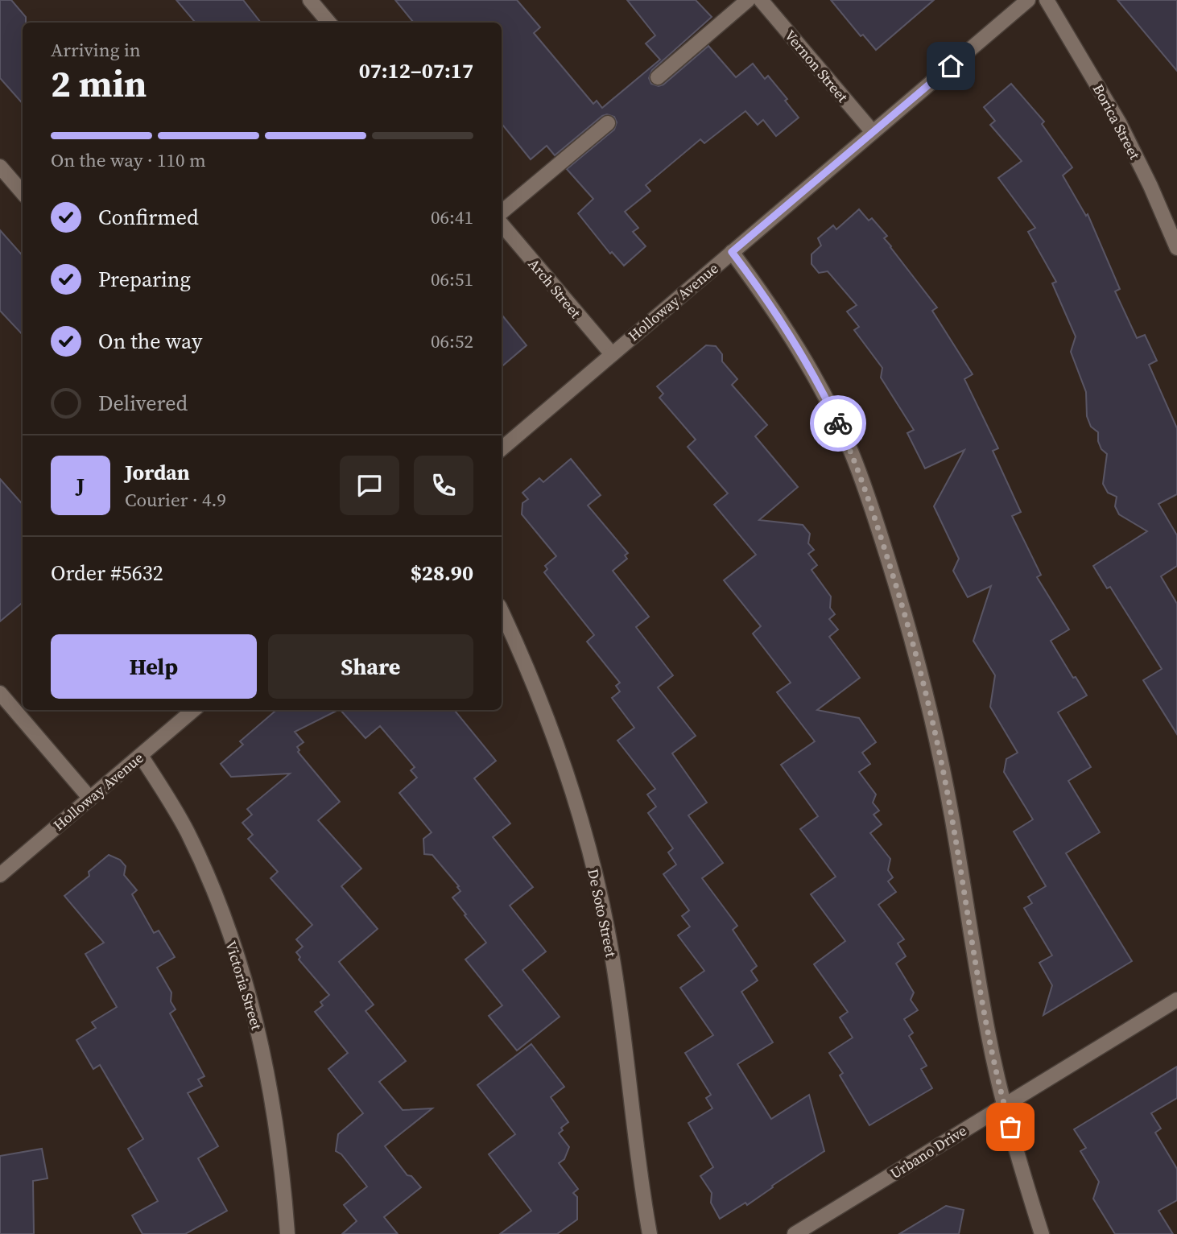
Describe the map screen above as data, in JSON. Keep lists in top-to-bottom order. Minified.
{"streets":{"street":["Vernon Street","Borica Street","Arch Street","Holloway Avenue","De Soto Street","Victoria Street","Urbano Drive"]},"crossings":[["Vernon Street","Holloway Avenue"],["Arch Street","Holloway Avenue"],["Holloway Avenue","Victoria Street"]],"page":{"heading":["2 min","Arriving in","07:12–07:17"],"panel":["Jordan","Courier · 4.9","Order #5632","$28.90"],"bar":"On the way · 110 m","list":[["Confirmed","06:41"],["Preparing","06:51"],["On the way","06:52"],"Delivered"],"round":"J","buttons":["Help","Share"]}}
